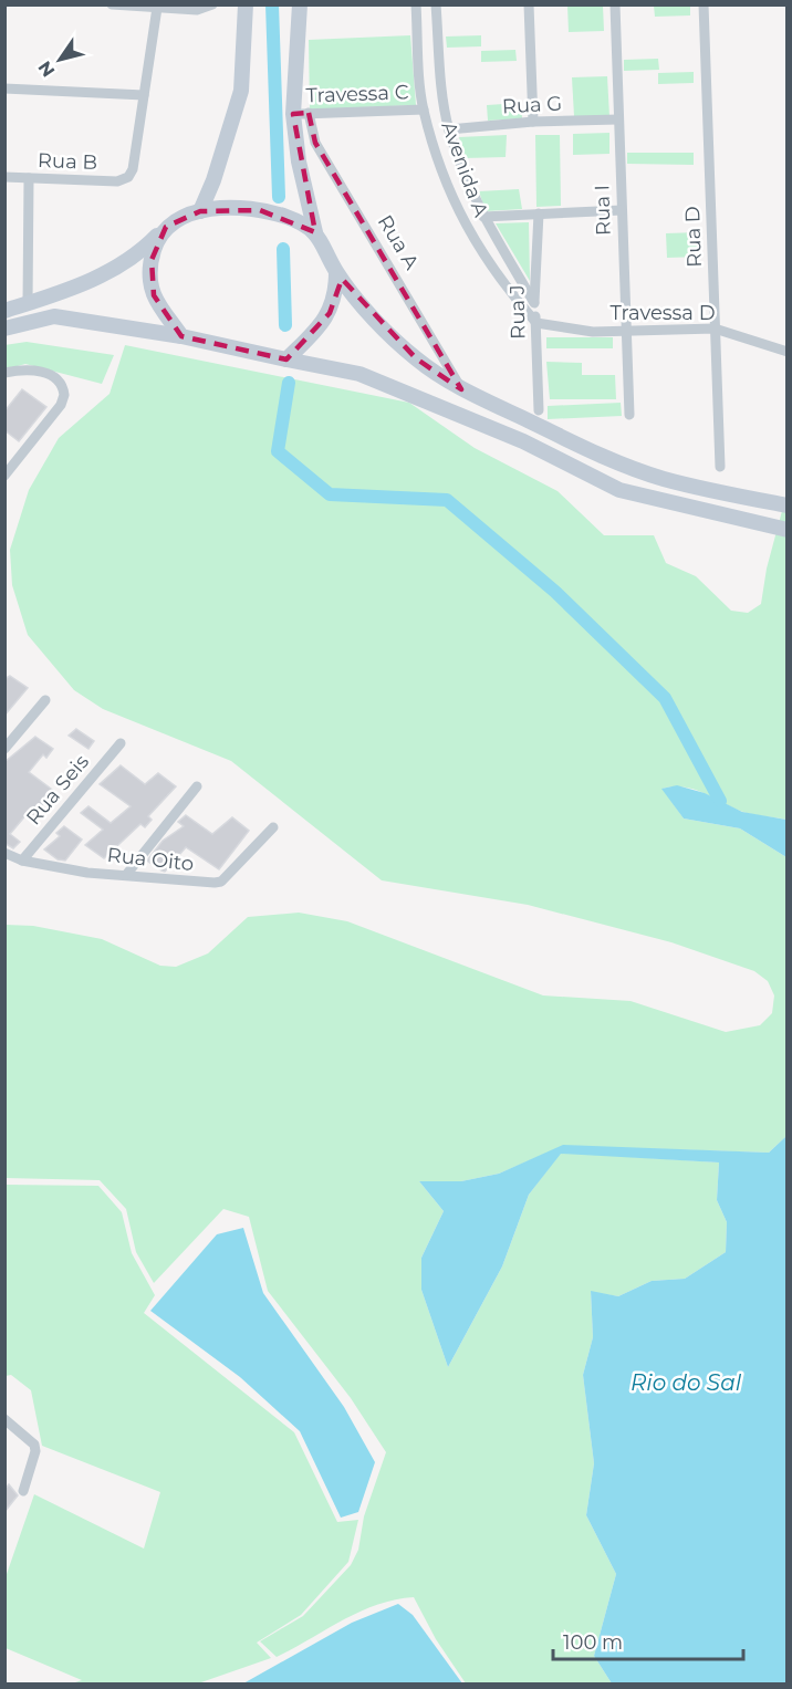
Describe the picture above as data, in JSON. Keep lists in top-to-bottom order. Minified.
{"streets":{"main road":["Rua A"],"street":["Travessa C","Rua G","Rua B","Avenida A","Rua I","Rua D","Rua J","Travessa D","Rua Seis","Rua Oito"]},"crossings":[["Travessa C","Avenida A"],["Travessa C","Rua A"],["Rua G","Avenida A"],["Rua G","Rua I"],["Avenida A","Rua J"],["Avenida A","Travessa D"],["Rua I","Travessa D"],["Rua D","Travessa D"],["Rua J","Travessa D"],["Rua Seis","Rua Oito"]],"water":["Rio do Sal"],"scale_bar":"100 m","north":"bottom left"}
